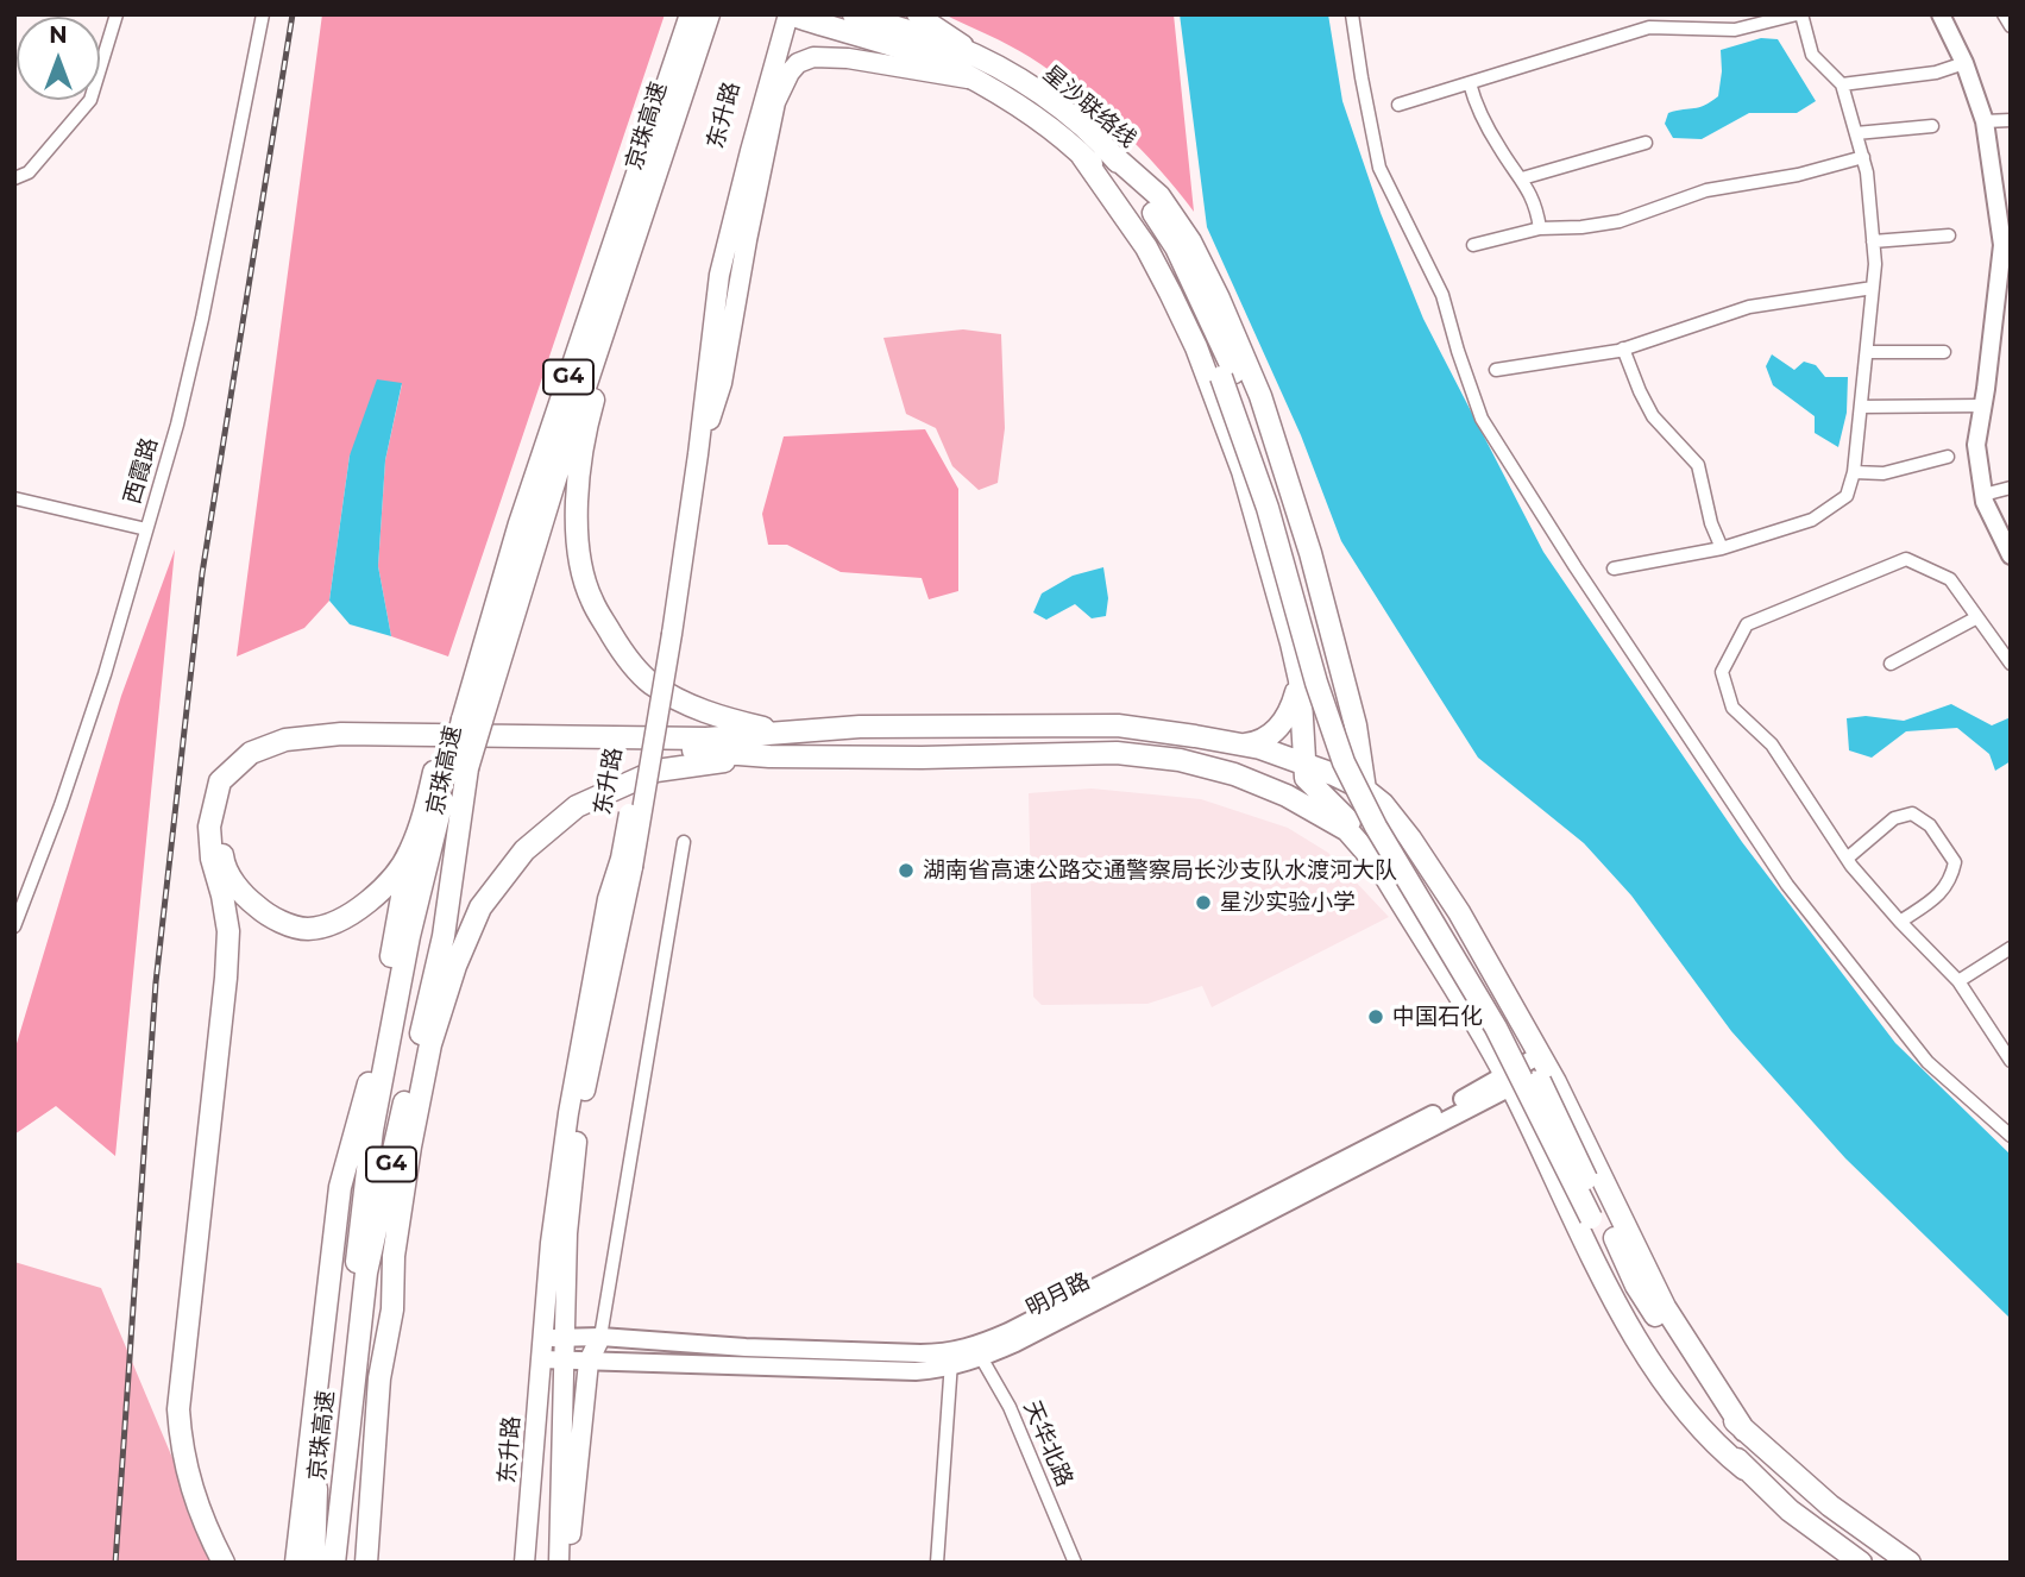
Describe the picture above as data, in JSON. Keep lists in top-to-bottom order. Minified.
{"streets":{"highway":["星沙联络线","京珠高速","G4"],"main road":["东升路"],"street":["西霞路","明月路","天华北路"]},"crossings":[["东升路","明月路"],["明月路","天华北路"]],"places":["湖南省高速公路交通警察局长沙支队水渡河大队","星沙实验小学","中国石化"],"north":"top"}
